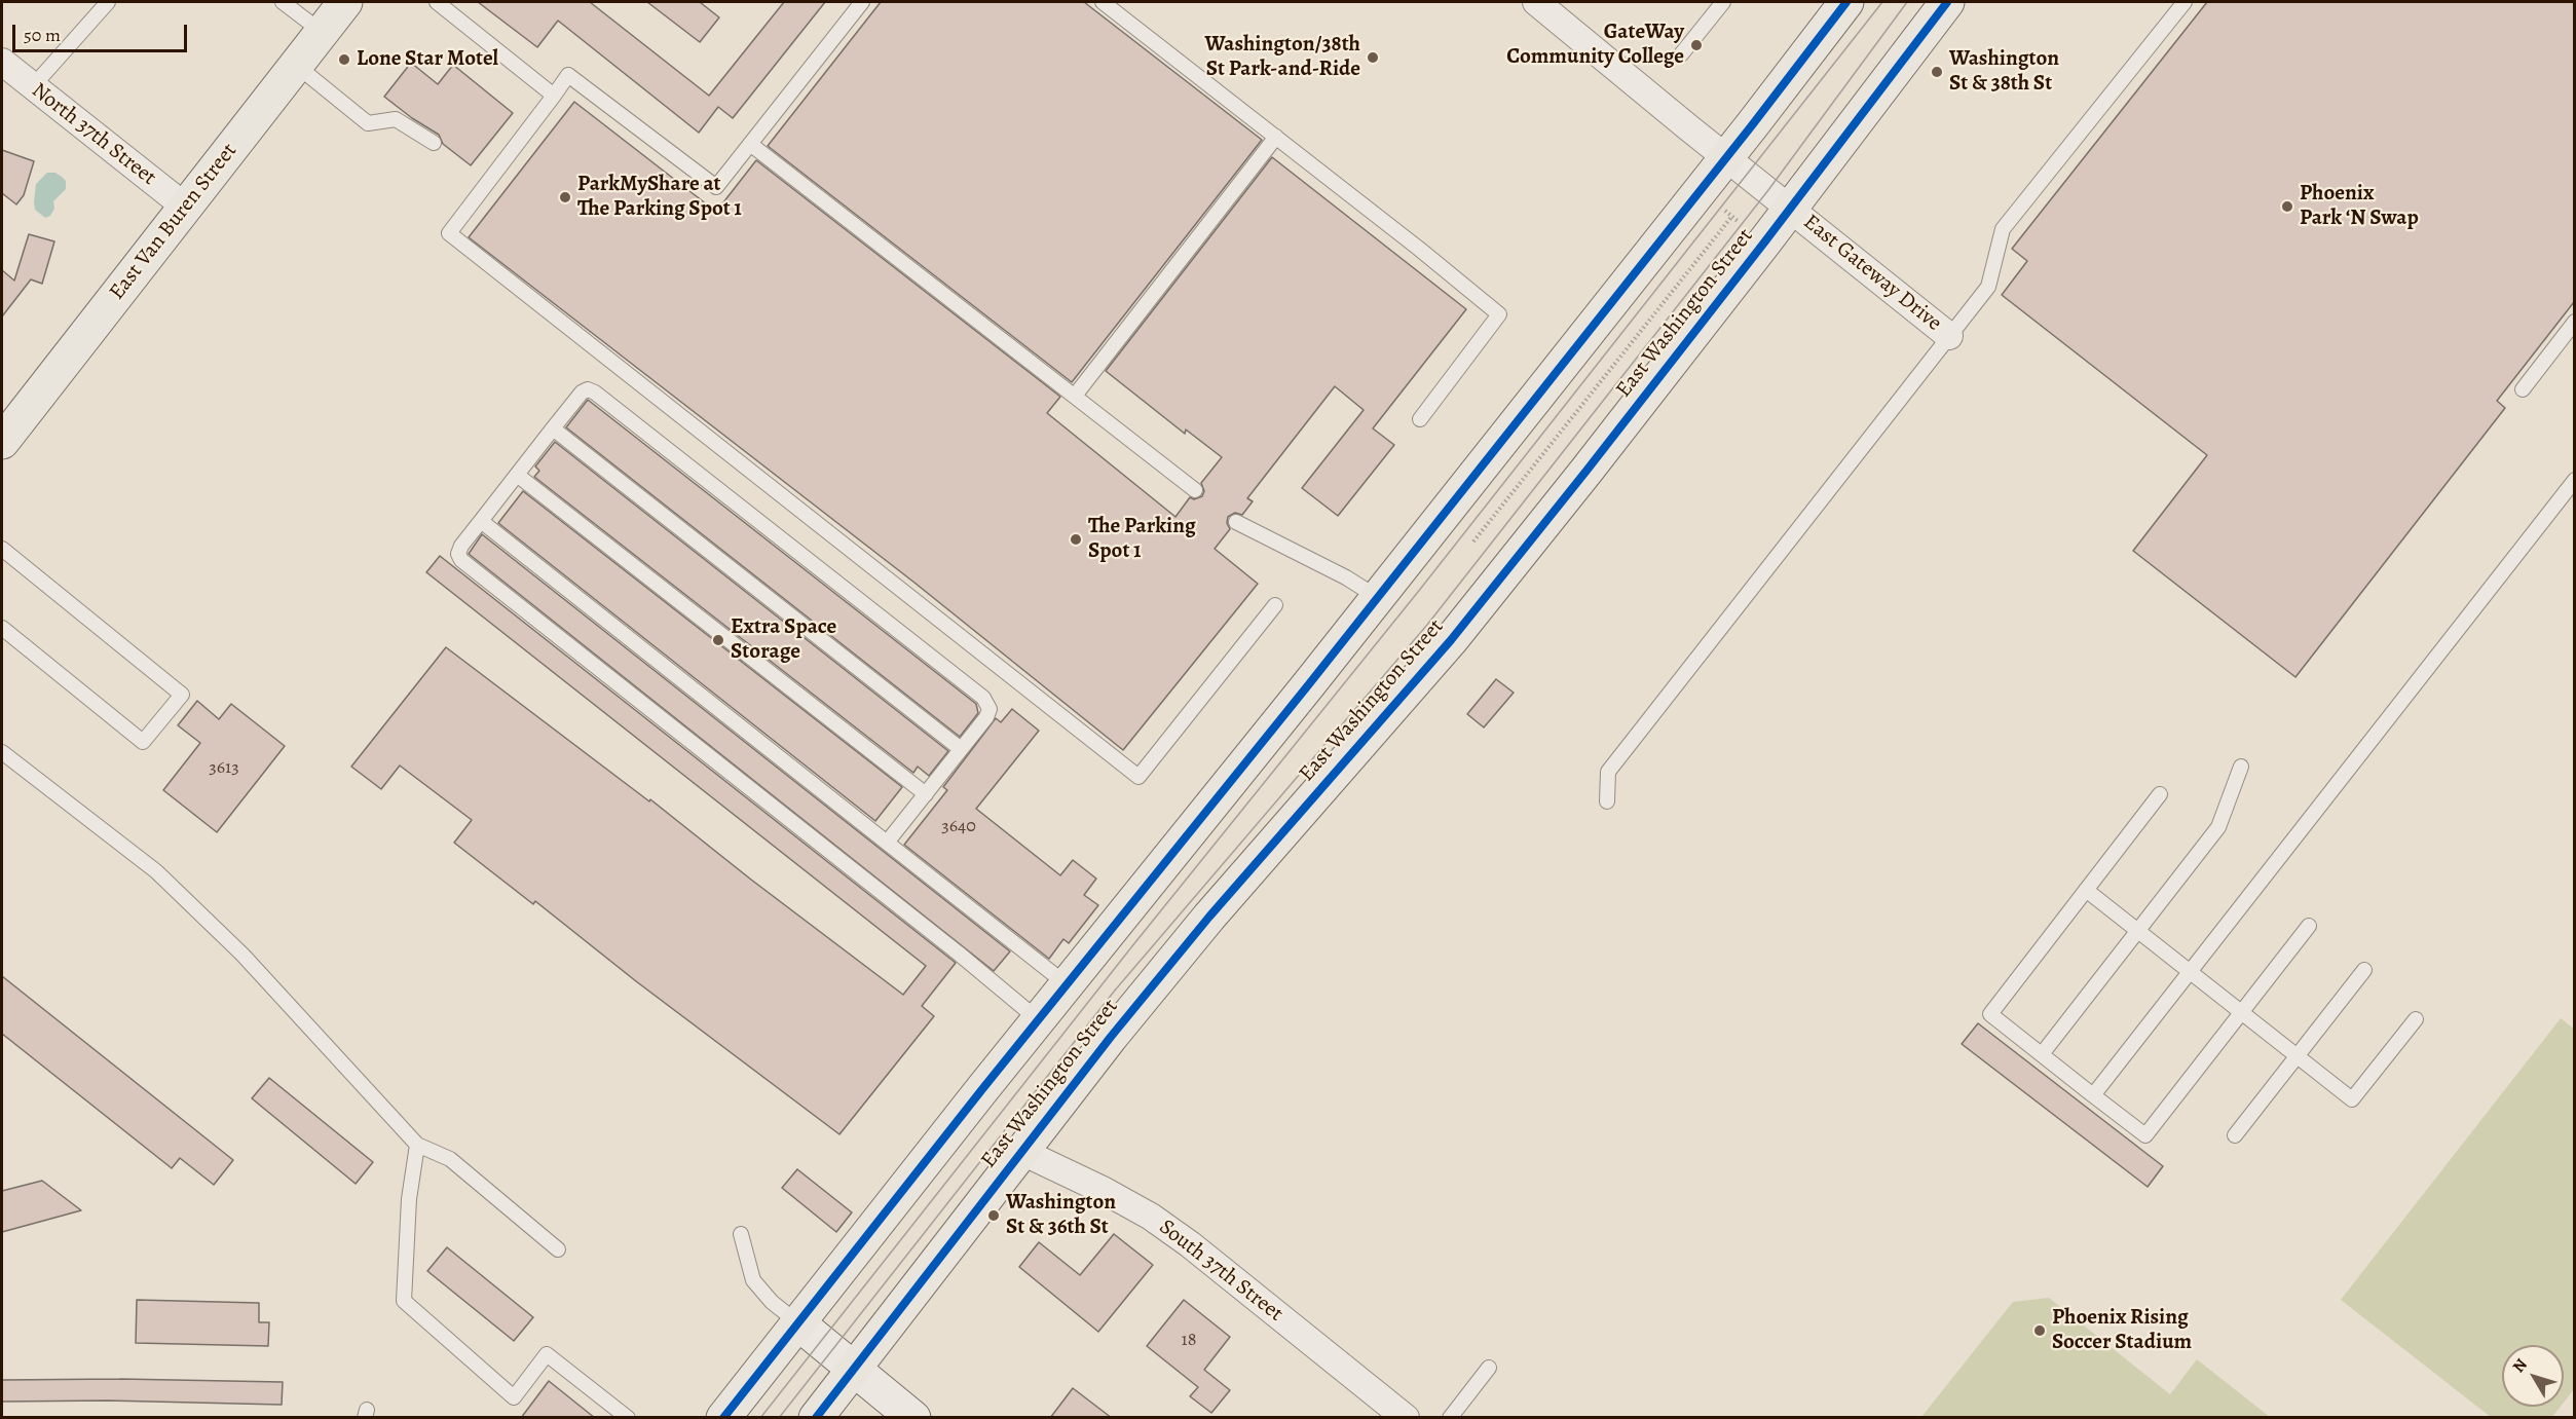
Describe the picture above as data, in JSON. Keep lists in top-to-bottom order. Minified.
{"streets":{"main road":["East Van Buren Street","East Washington Street"],"street":["North 37th Street","East Gateway Drive","South 37th Street"]},"crossings":[["North 37th Street","East Van Buren Street"],["East Gateway Drive","East Washington Street"],["East Washington Street","South 37th Street"]],"places":["GateWay Community College","Washington/38th St Park-and-Ride","Lone Star Motel","Washington St & 38th St","ParkMyShare at The Parking Spot 1","Phoenix Park ‘N Swap","The Parking Spot 1","Extra Space Storage","Washington St & 36th St","Phoenix Rising Soccer Stadium"],"house_numbers":["3613","3640","18"],"scale_bar":"50 m","north":"top left"}
